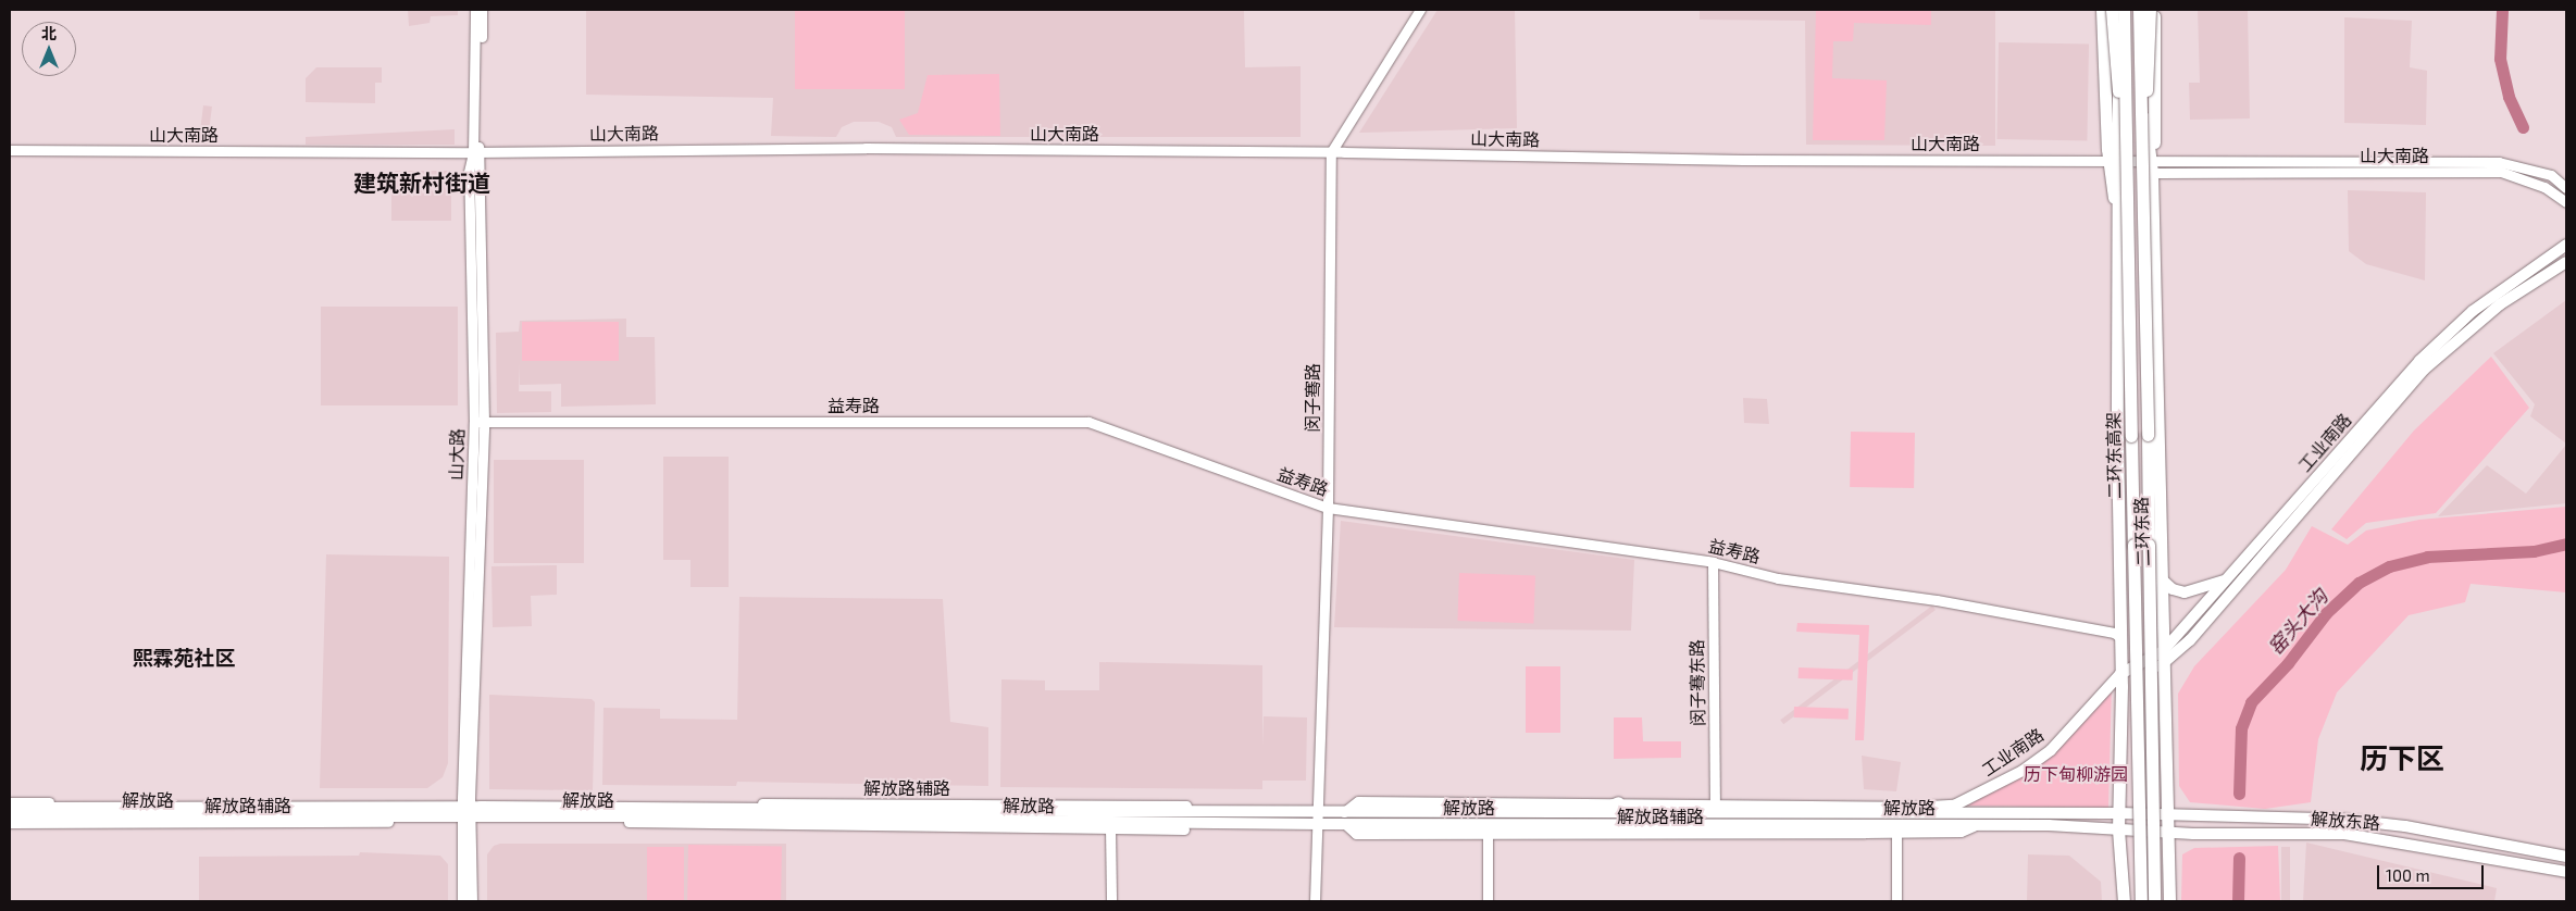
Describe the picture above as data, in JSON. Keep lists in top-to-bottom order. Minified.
{"streets":{"highway":["二环东高架","二环东路"],"main road":["工业南路","解放路","解放东路"],"street":["山大南路","闵子骞路","益寿路","山大路","闵子骞东路","解放路辅路"]},"crossings":[["山大南路","闵子骞路"],["山大南路","山大路"],["山大南路","二环东高架"],["山大南路","二环东路"],["闵子骞路","益寿路"],["闵子骞路","解放路"],["益寿路","山大路"],["益寿路","二环东路"],["益寿路","闵子骞东路"],["工业南路","二环东路"],["工业南路","解放路辅路"],["工业南路","解放路"],["山大路","解放路"],["二环东高架","二环东路"],["二环东路","解放路"],["二环东路","解放东路"],["闵子骞东路","解放路辅路"],["解放路辅路","解放路"],["解放路","解放东路"]],"districts":["建筑新村街道","熙霖苑社区","历下区"],"water":["窑头大沟"],"parks":["历下甸柳游园"],"scale_bar":"100 m","north":"top"}
